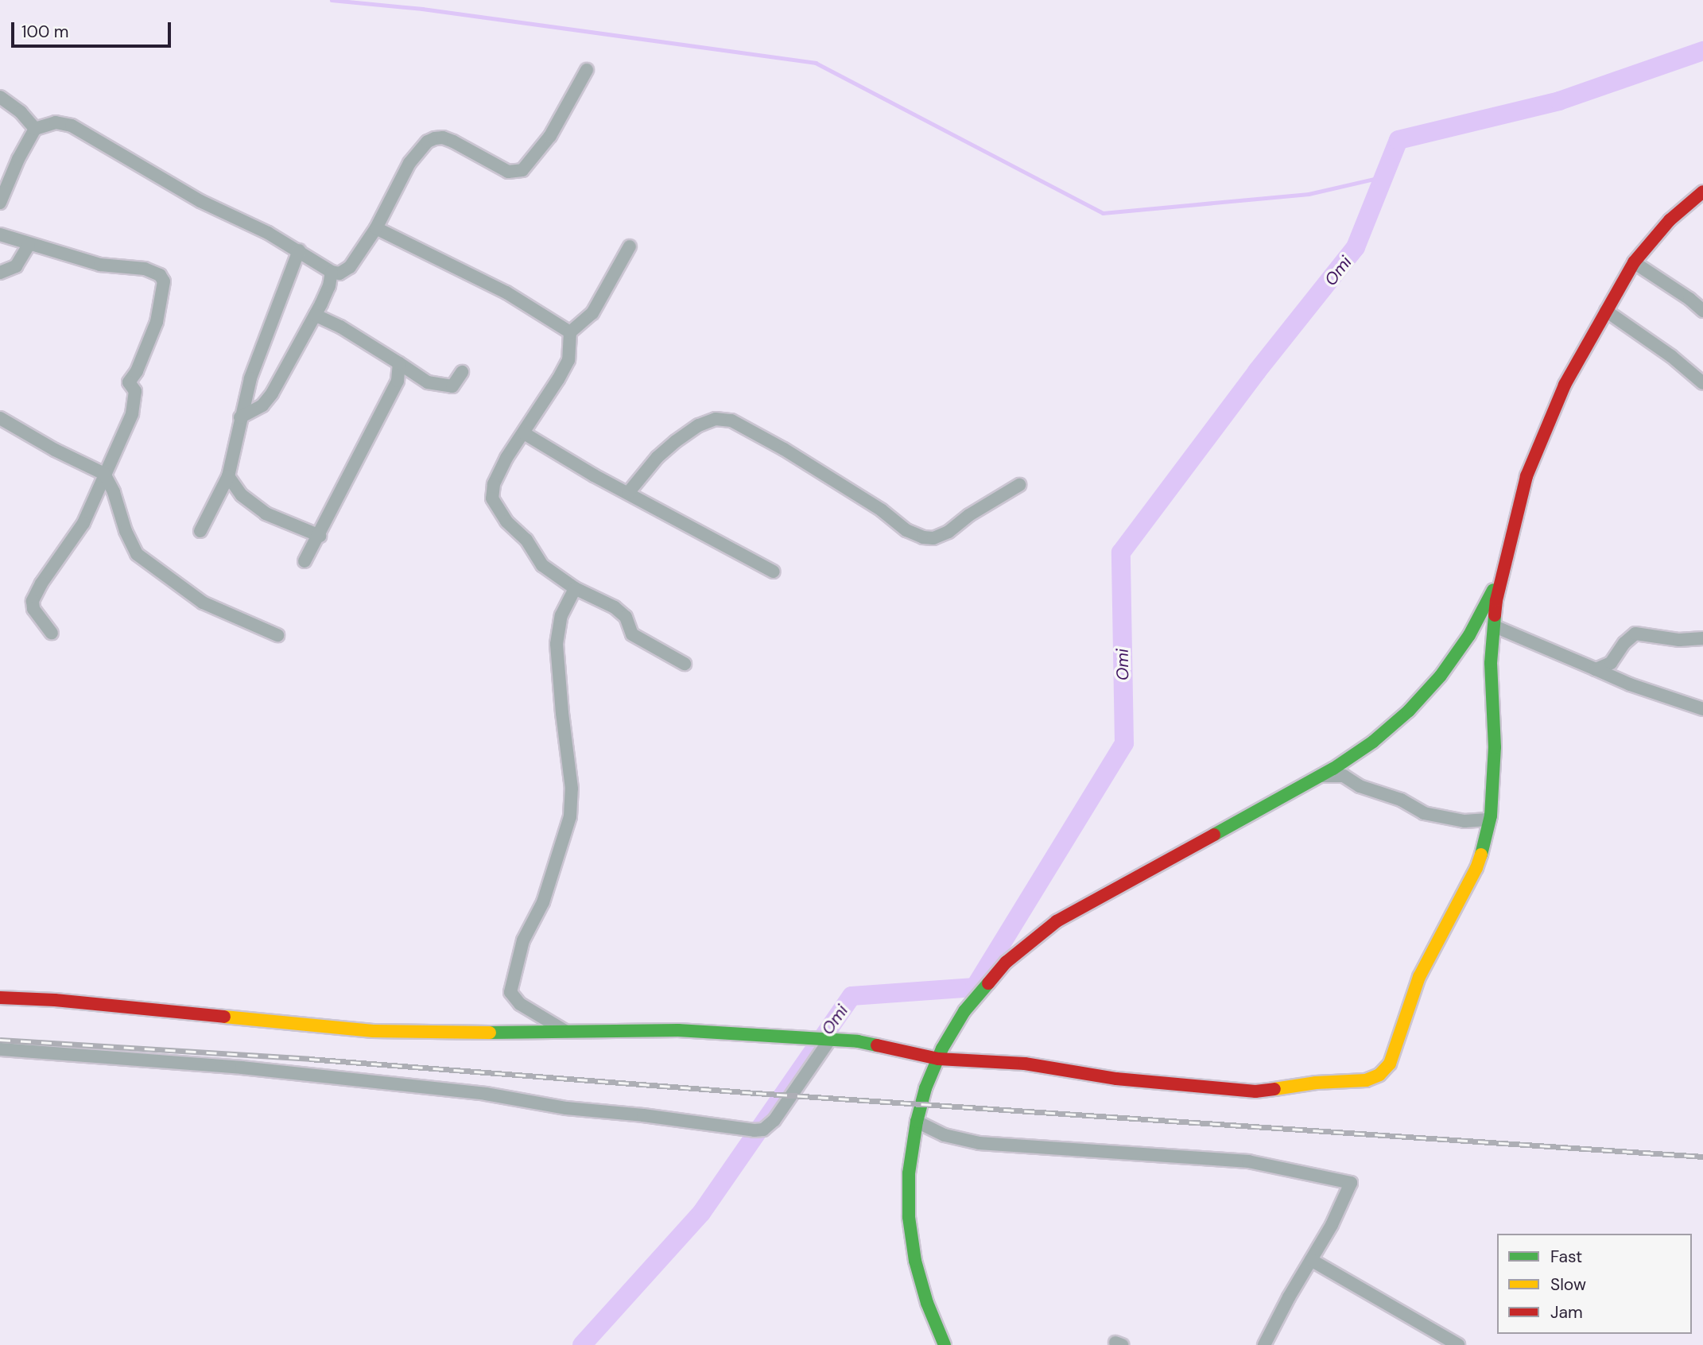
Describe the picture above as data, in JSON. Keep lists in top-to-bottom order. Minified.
{"water":["Omi"],"legend":["Fast","Slow","Jam"],"scale_bar":"100 m"}
